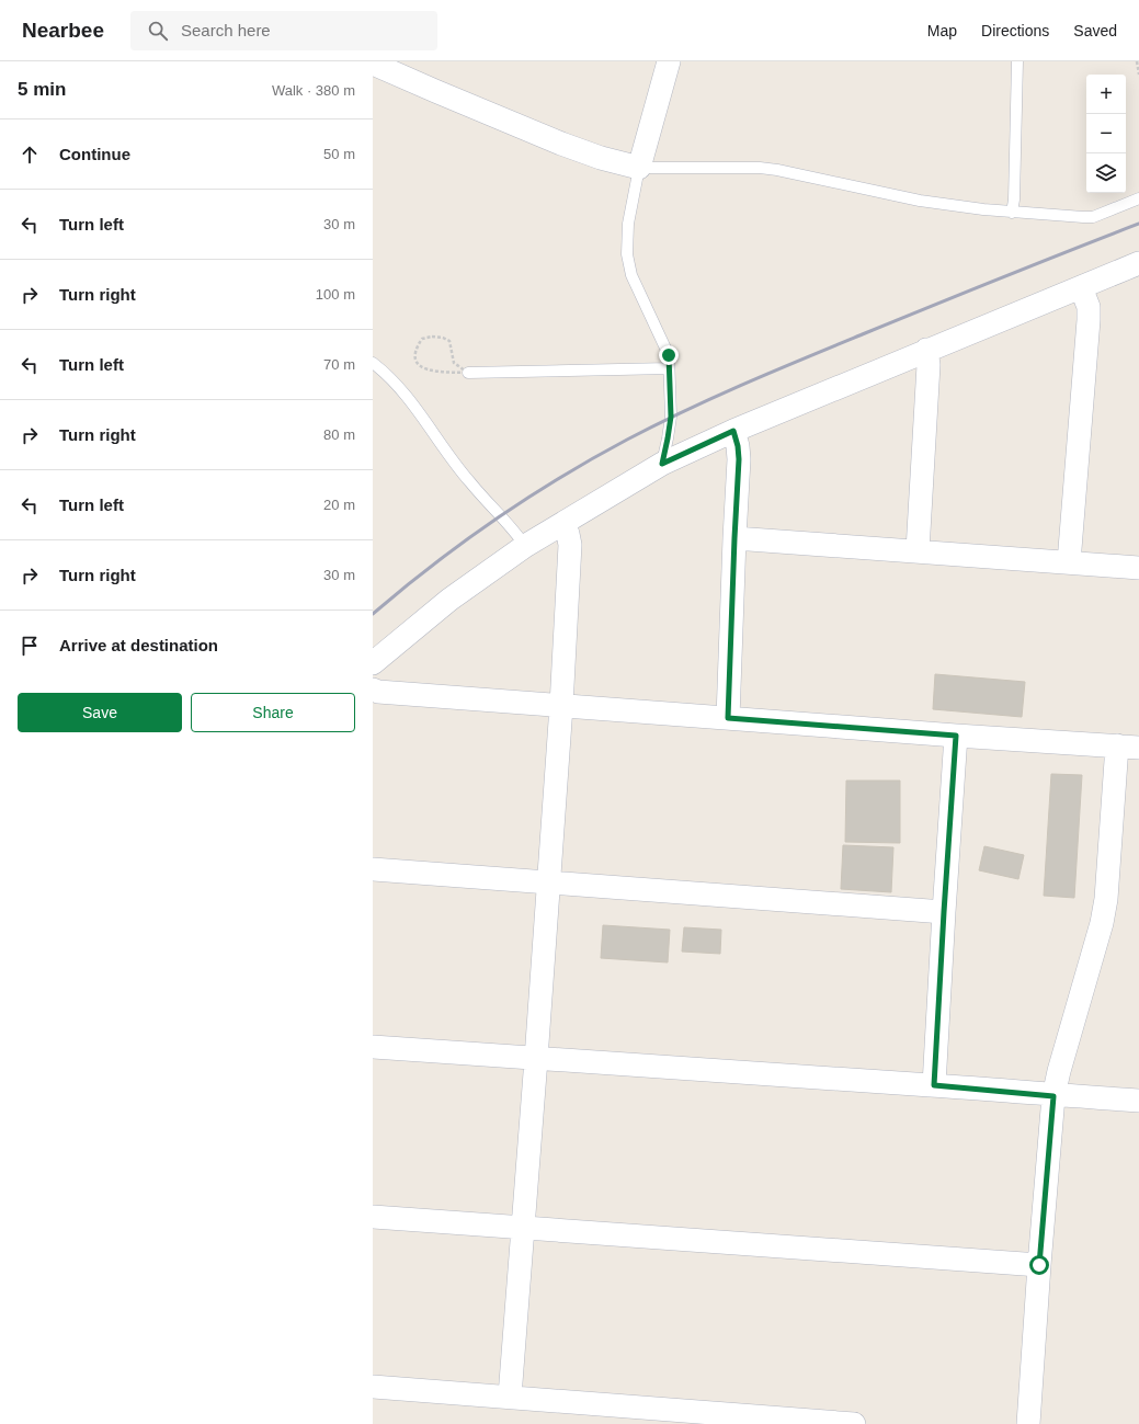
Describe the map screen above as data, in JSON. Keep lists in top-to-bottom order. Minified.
{"page":{"header":"Nearbee","search":"Search here","nav":["Map","Directions","Saved"],"heading":["5 min","Walk · 380 m"],"map_buttons":["+","−"],"list":[["Continue","50 m"],["Turn left","30 m"],["Turn right","100 m"],["Turn left","70 m"],["Turn right","80 m"],["Turn left","20 m"],["Turn right","30 m"],"Arrive at destination"],"buttons":["Save","Share"]}}
